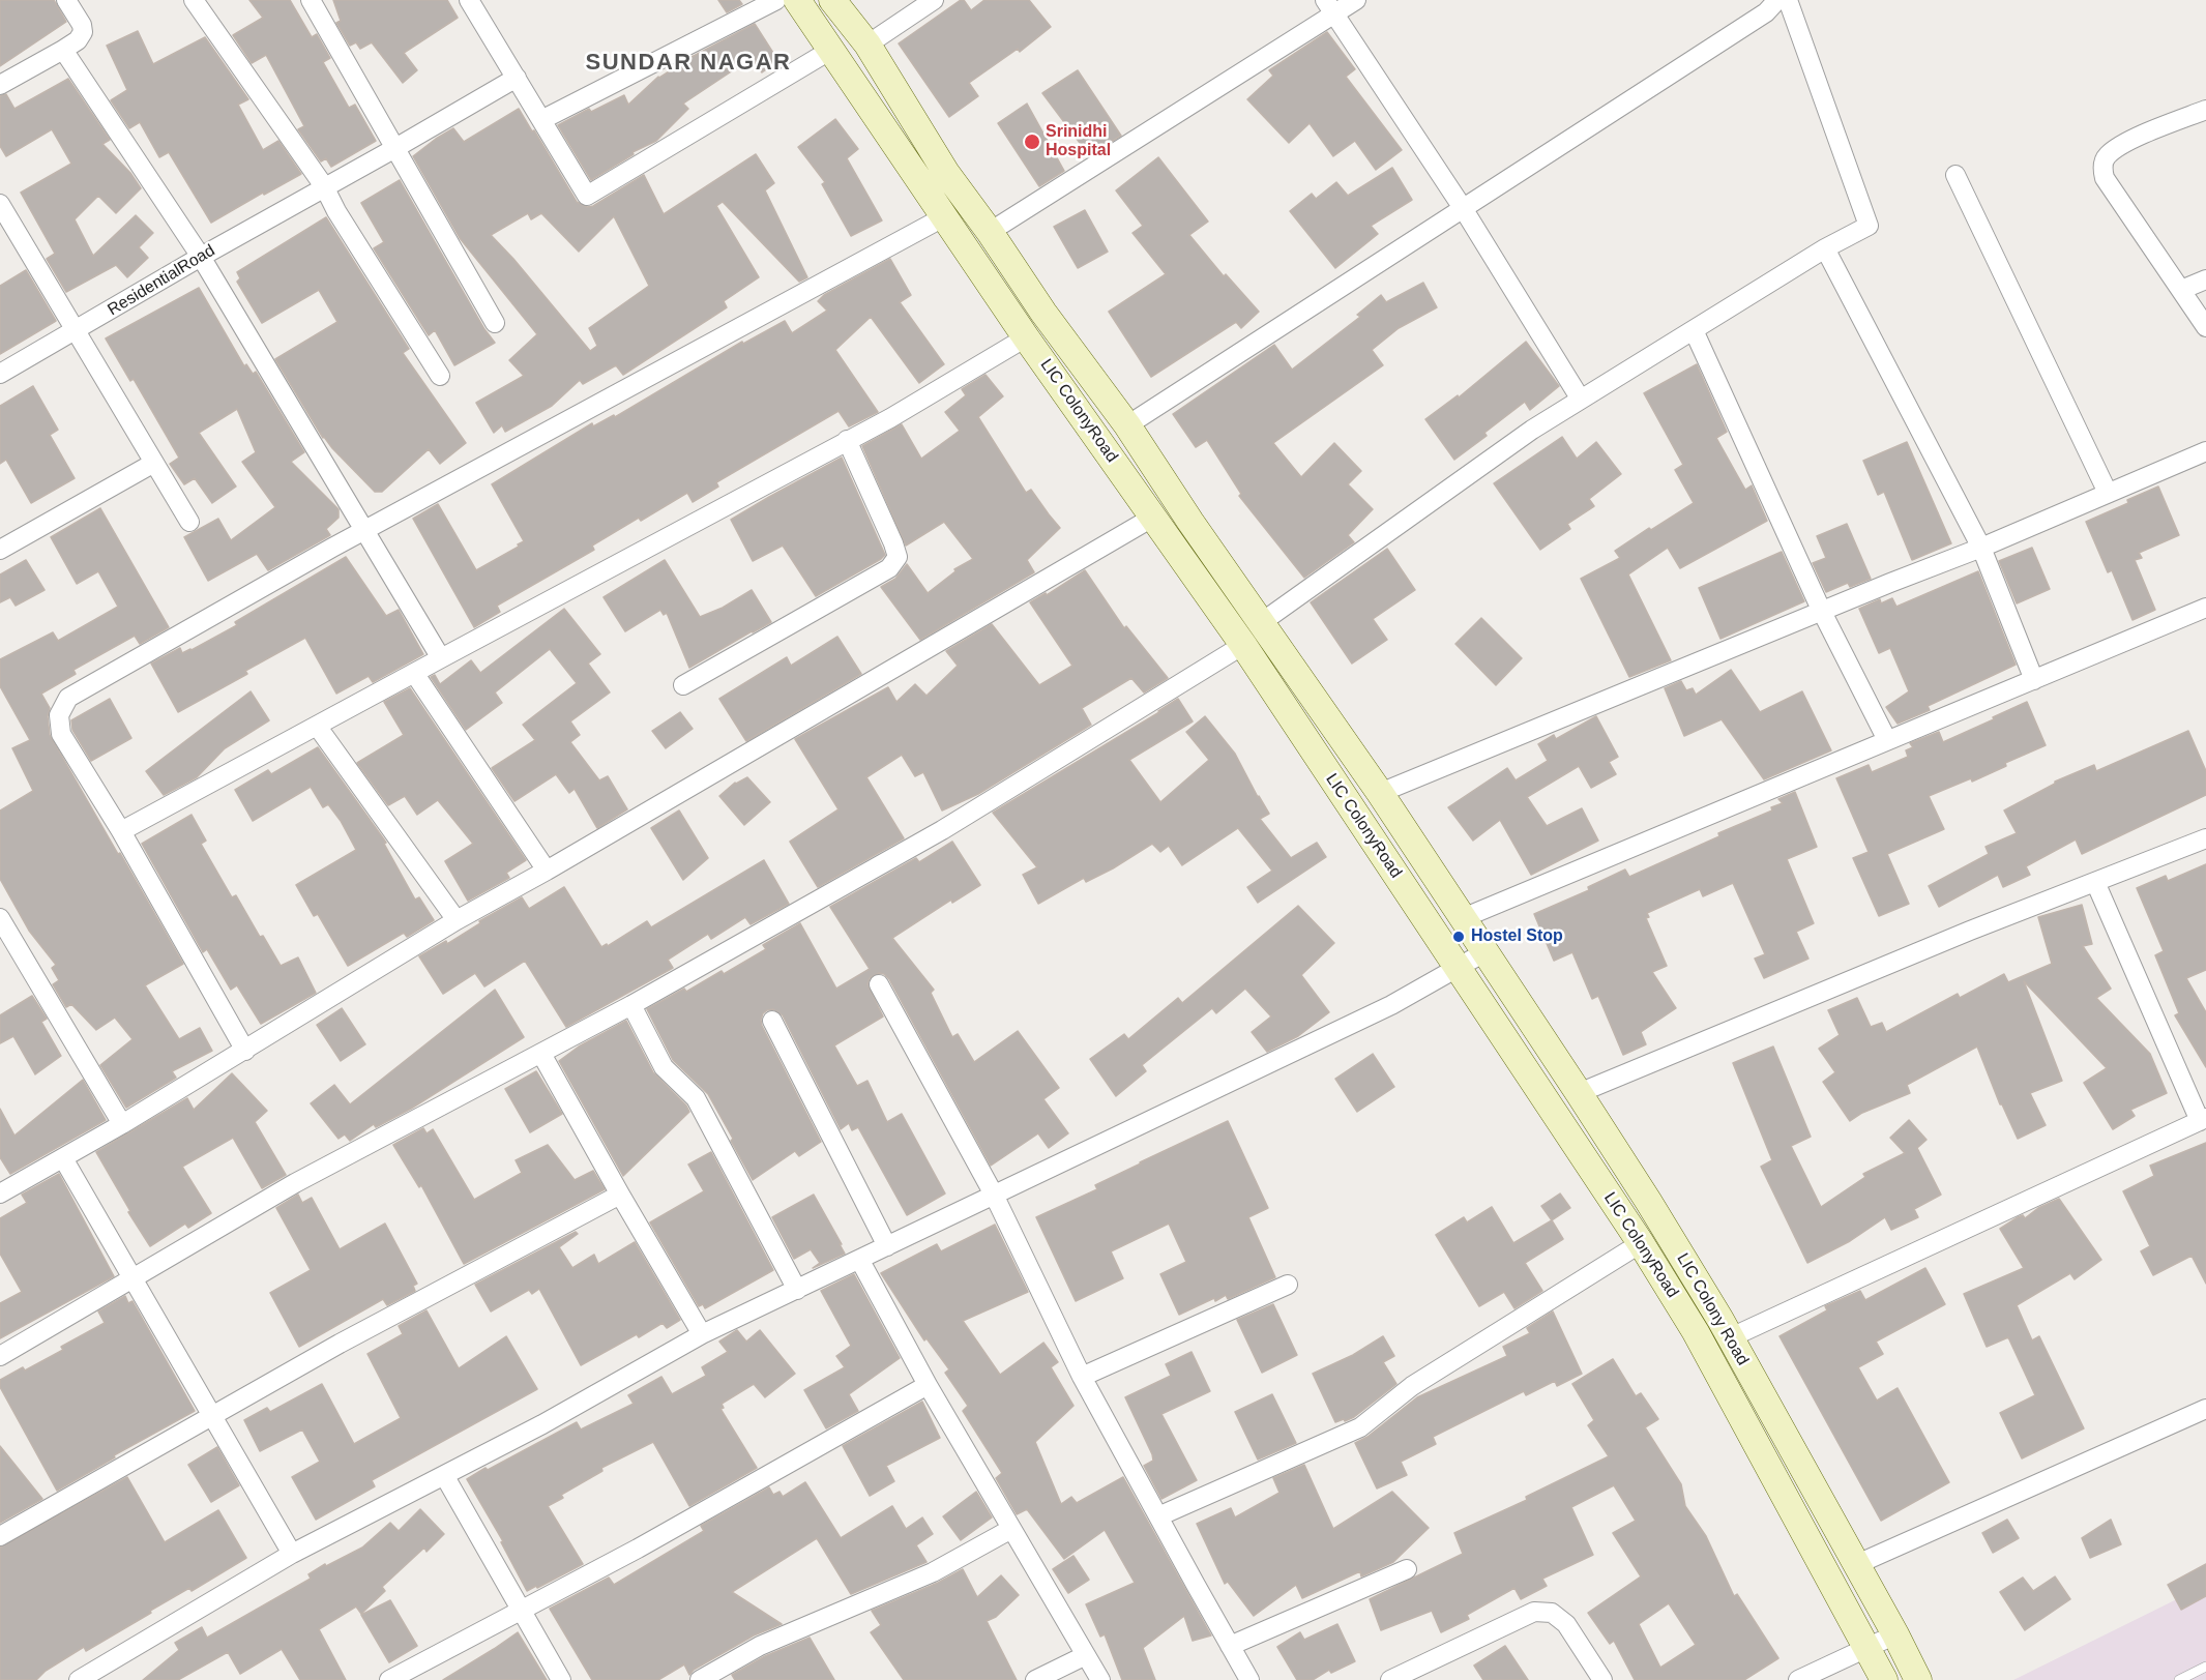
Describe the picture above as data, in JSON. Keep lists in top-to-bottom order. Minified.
{"streets":{"main road":["LIC ColonyRoad","LIC Colony Road"],"street":["ResidentialRoad"]},"crossings":[["LIC ColonyRoad","LIC Colony Road"]],"districts":["SUNDAR NAGAR"],"places":["Srinidhi Hospital","Hostel Stop"]}
